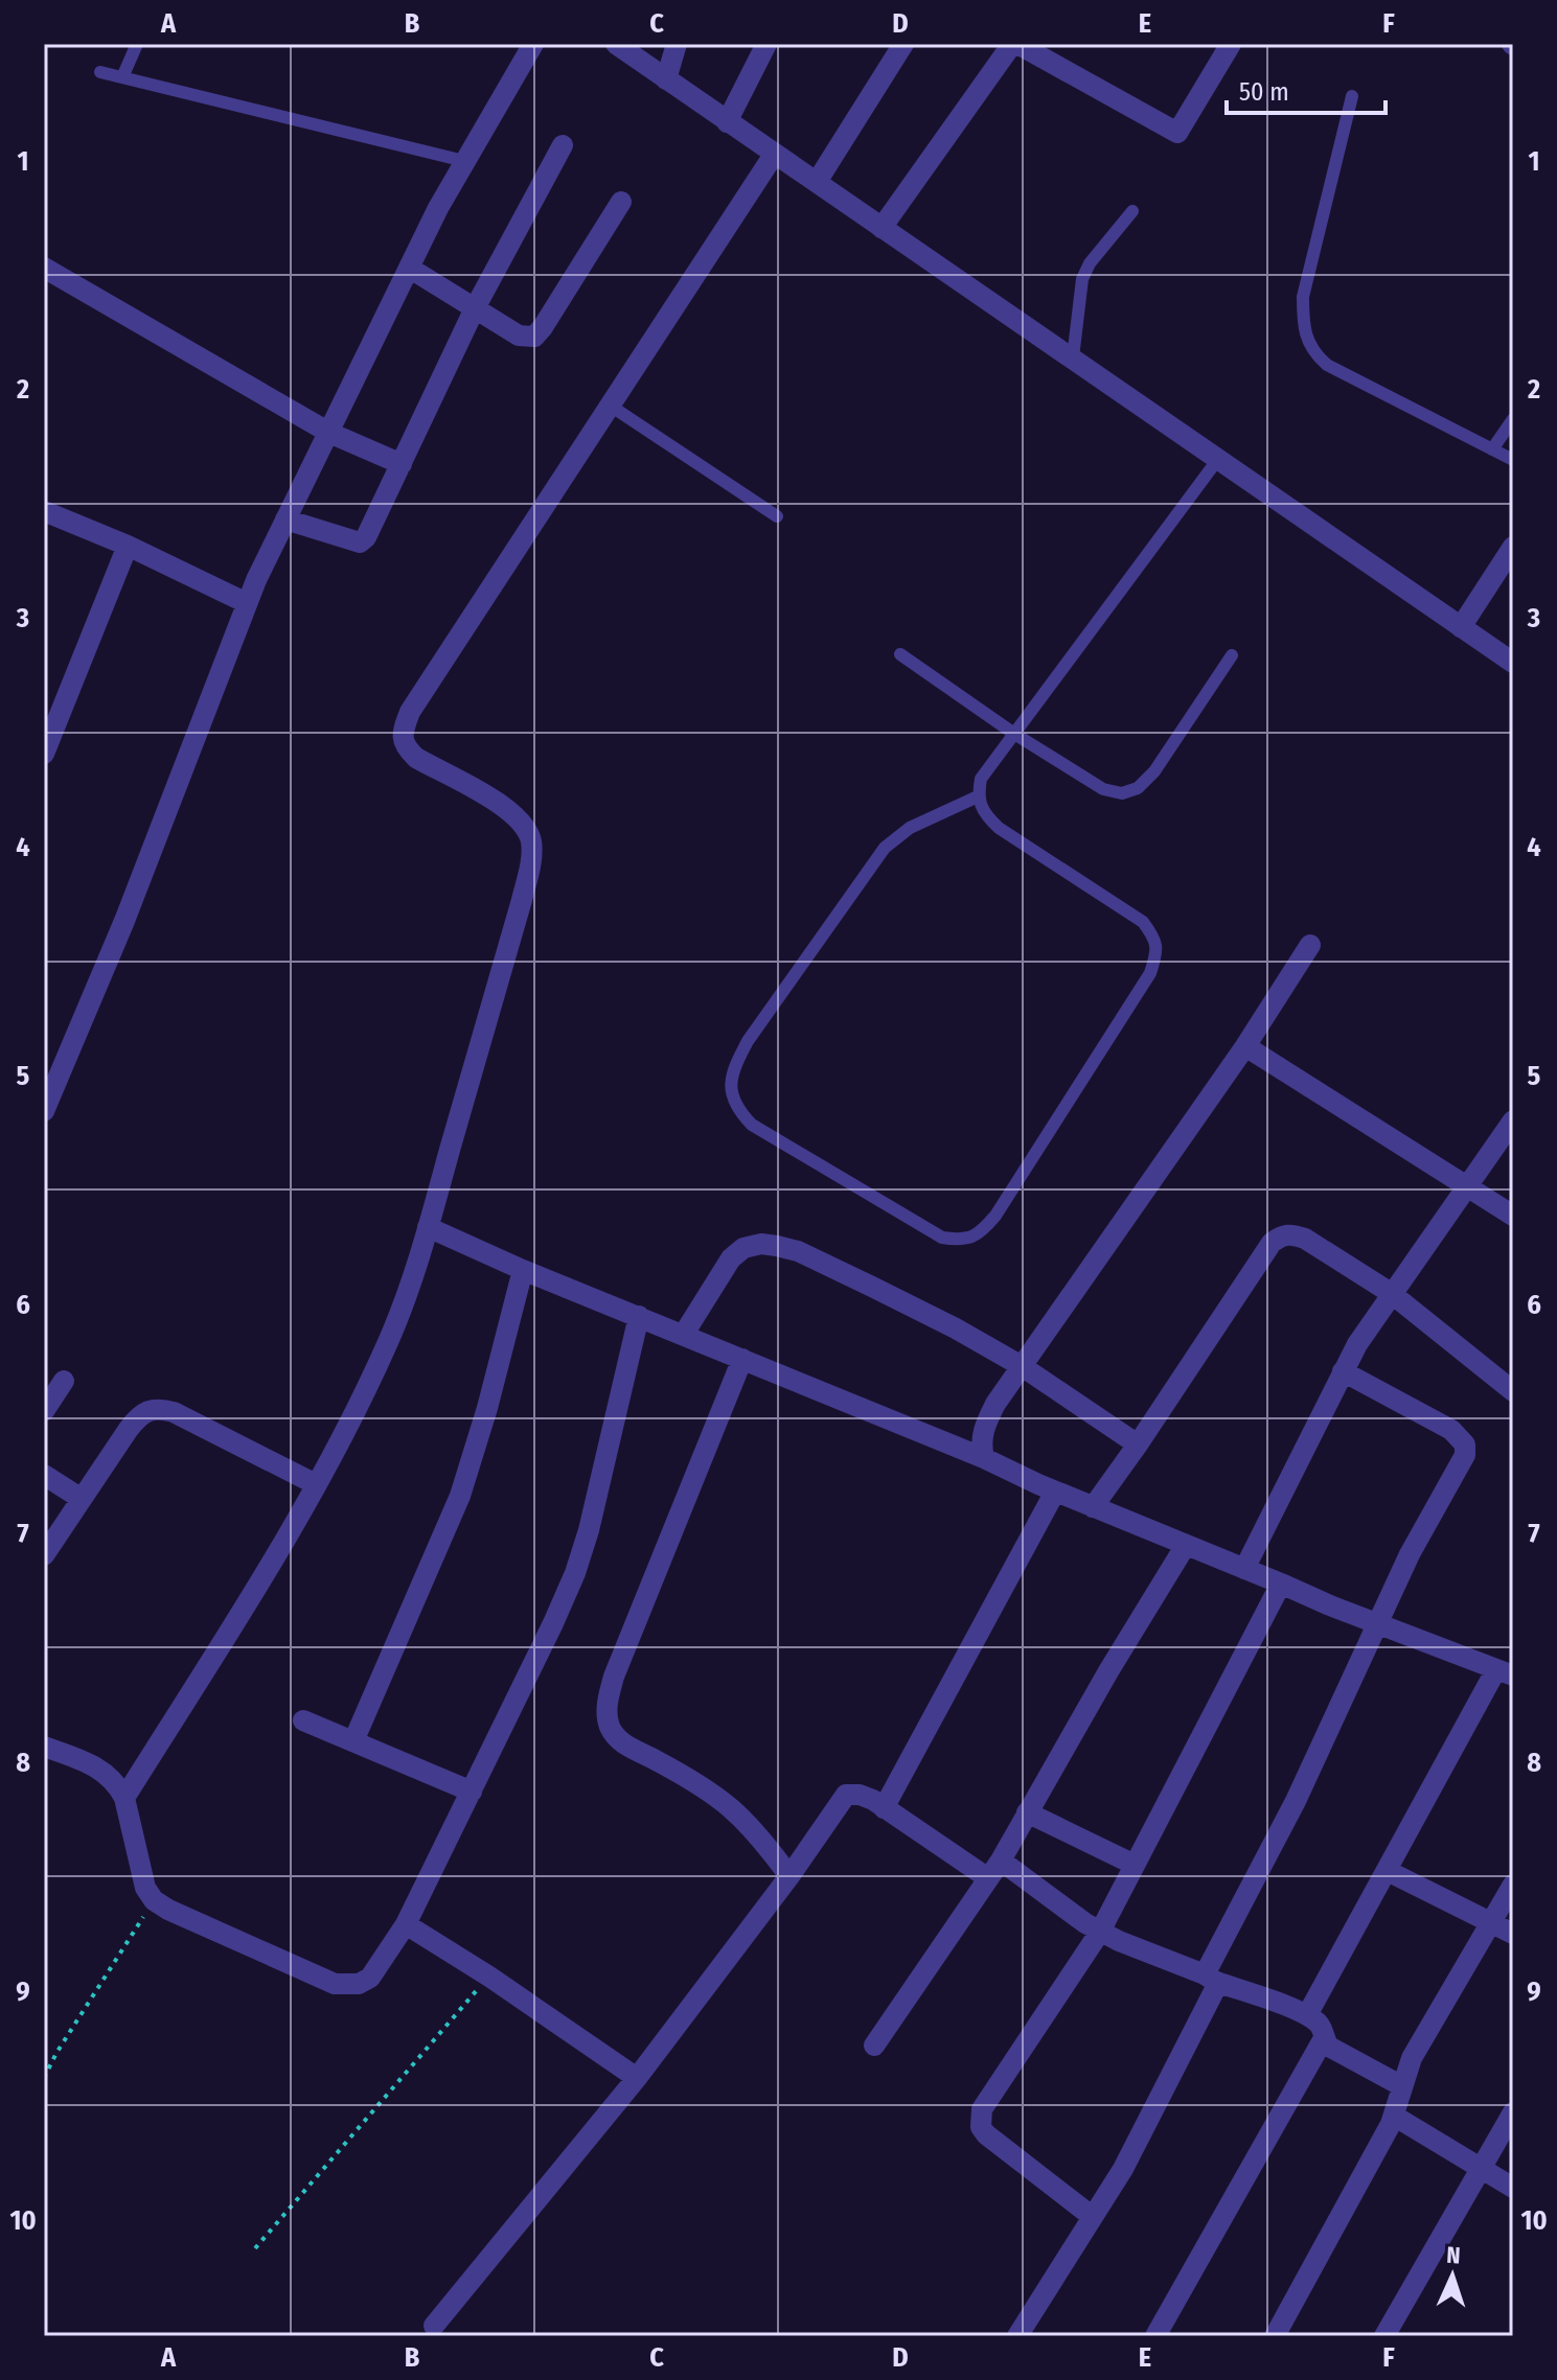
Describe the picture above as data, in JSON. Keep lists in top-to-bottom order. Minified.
{"scale_bar":"50 m","north":"top","grid":{"columns":["A","B","C","D","E","F"],"rows":["1","2","3","4","5","6","7","8","9","10"]}}
